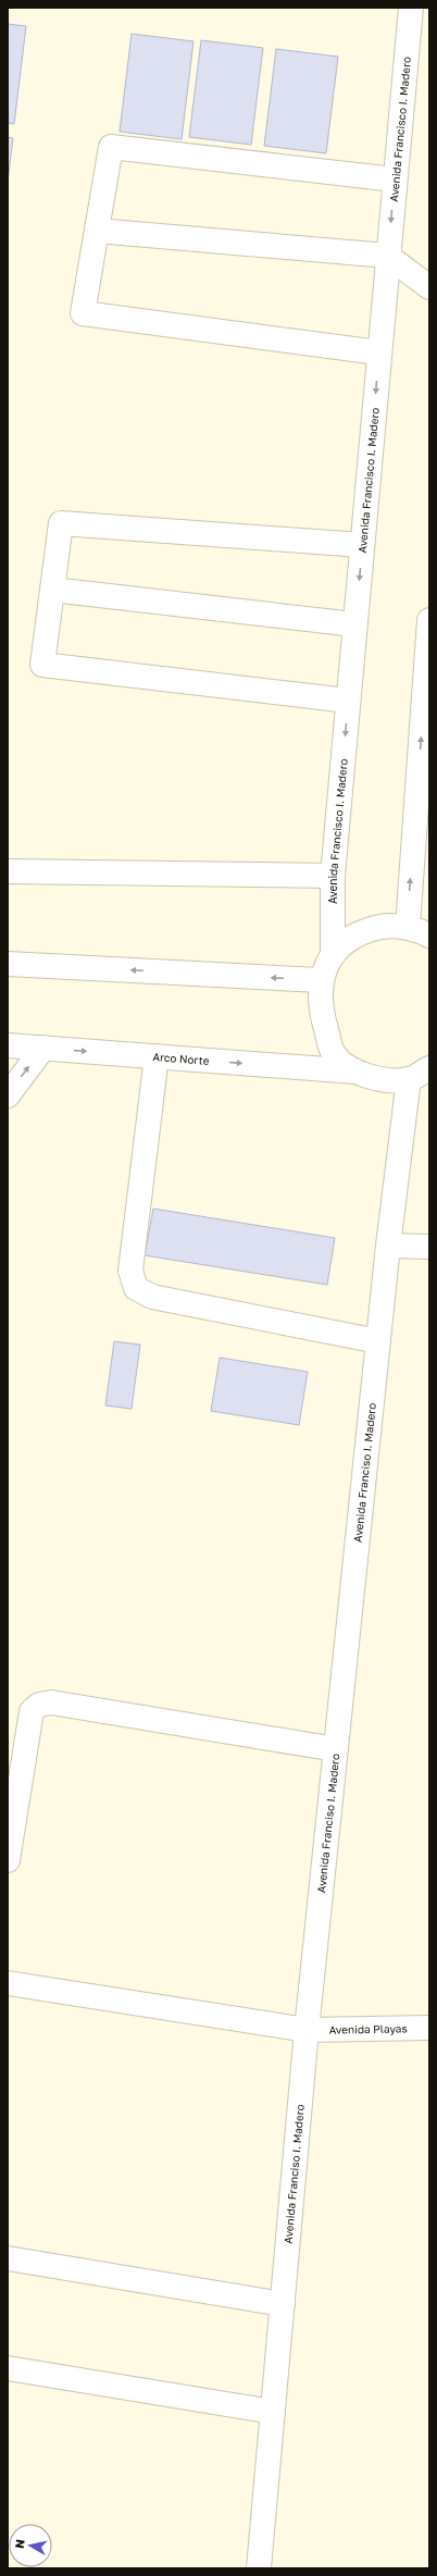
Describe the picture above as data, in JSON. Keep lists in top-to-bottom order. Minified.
{"streets":{"main road":["Avenida Francisco I. Madero","Arco Norte","Avenida Franciso I. Madero","Avenida Playas"]},"crossings":[["Avenida Franciso I. Madero","Avenida Playas"]],"north":"left"}
